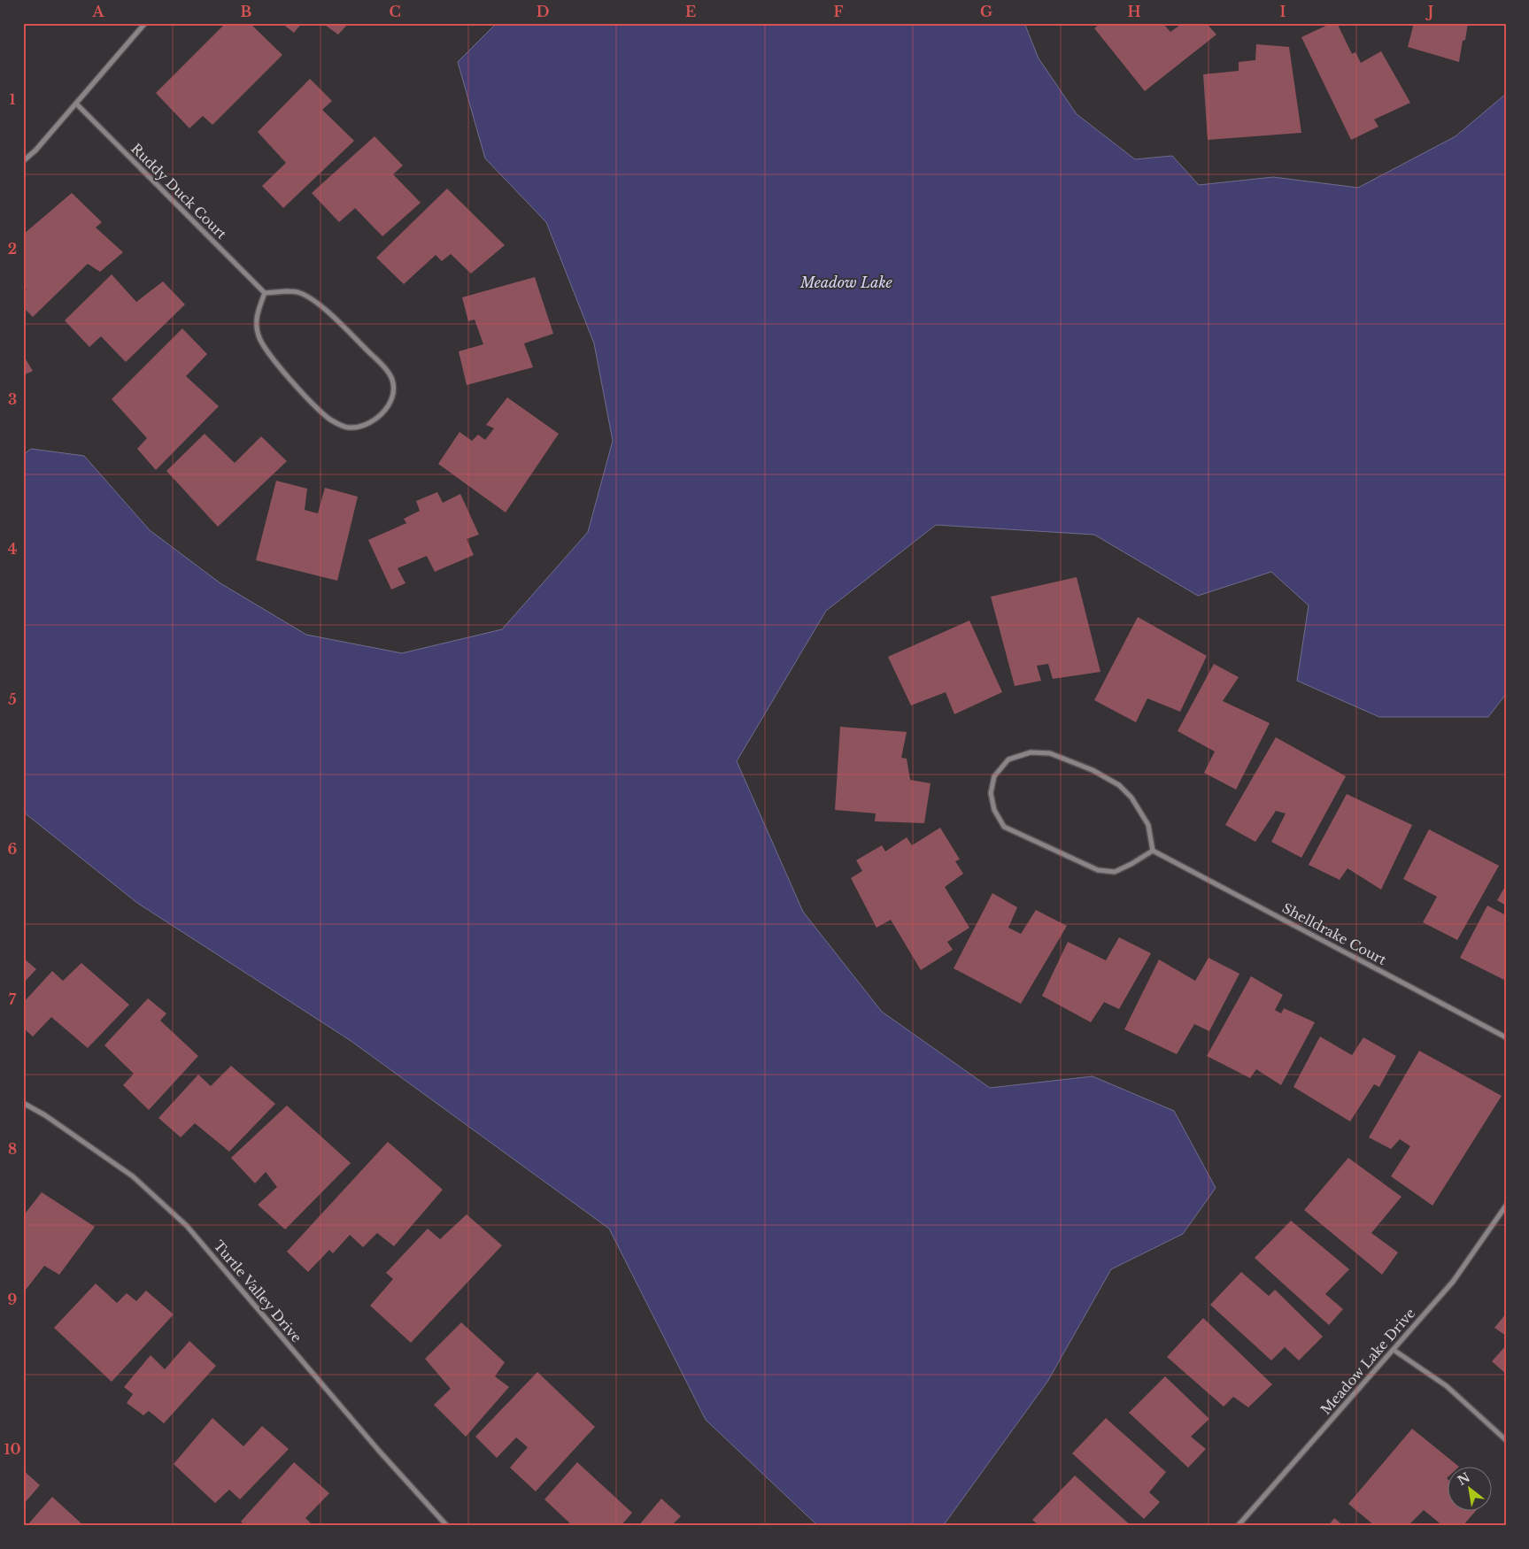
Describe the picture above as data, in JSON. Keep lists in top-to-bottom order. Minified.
{"streets":{"street":["Ruddy Duck Court","Shelldrake Court","Turtle Valley Drive","Meadow Lake Drive"]},"water":["Meadow Lake"],"north":"top left","grid":{"columns":["A","B","C","D","E","F","G","H","I","J"],"rows":["1","2","3","4","5","6","7","8","9","10"]}}
